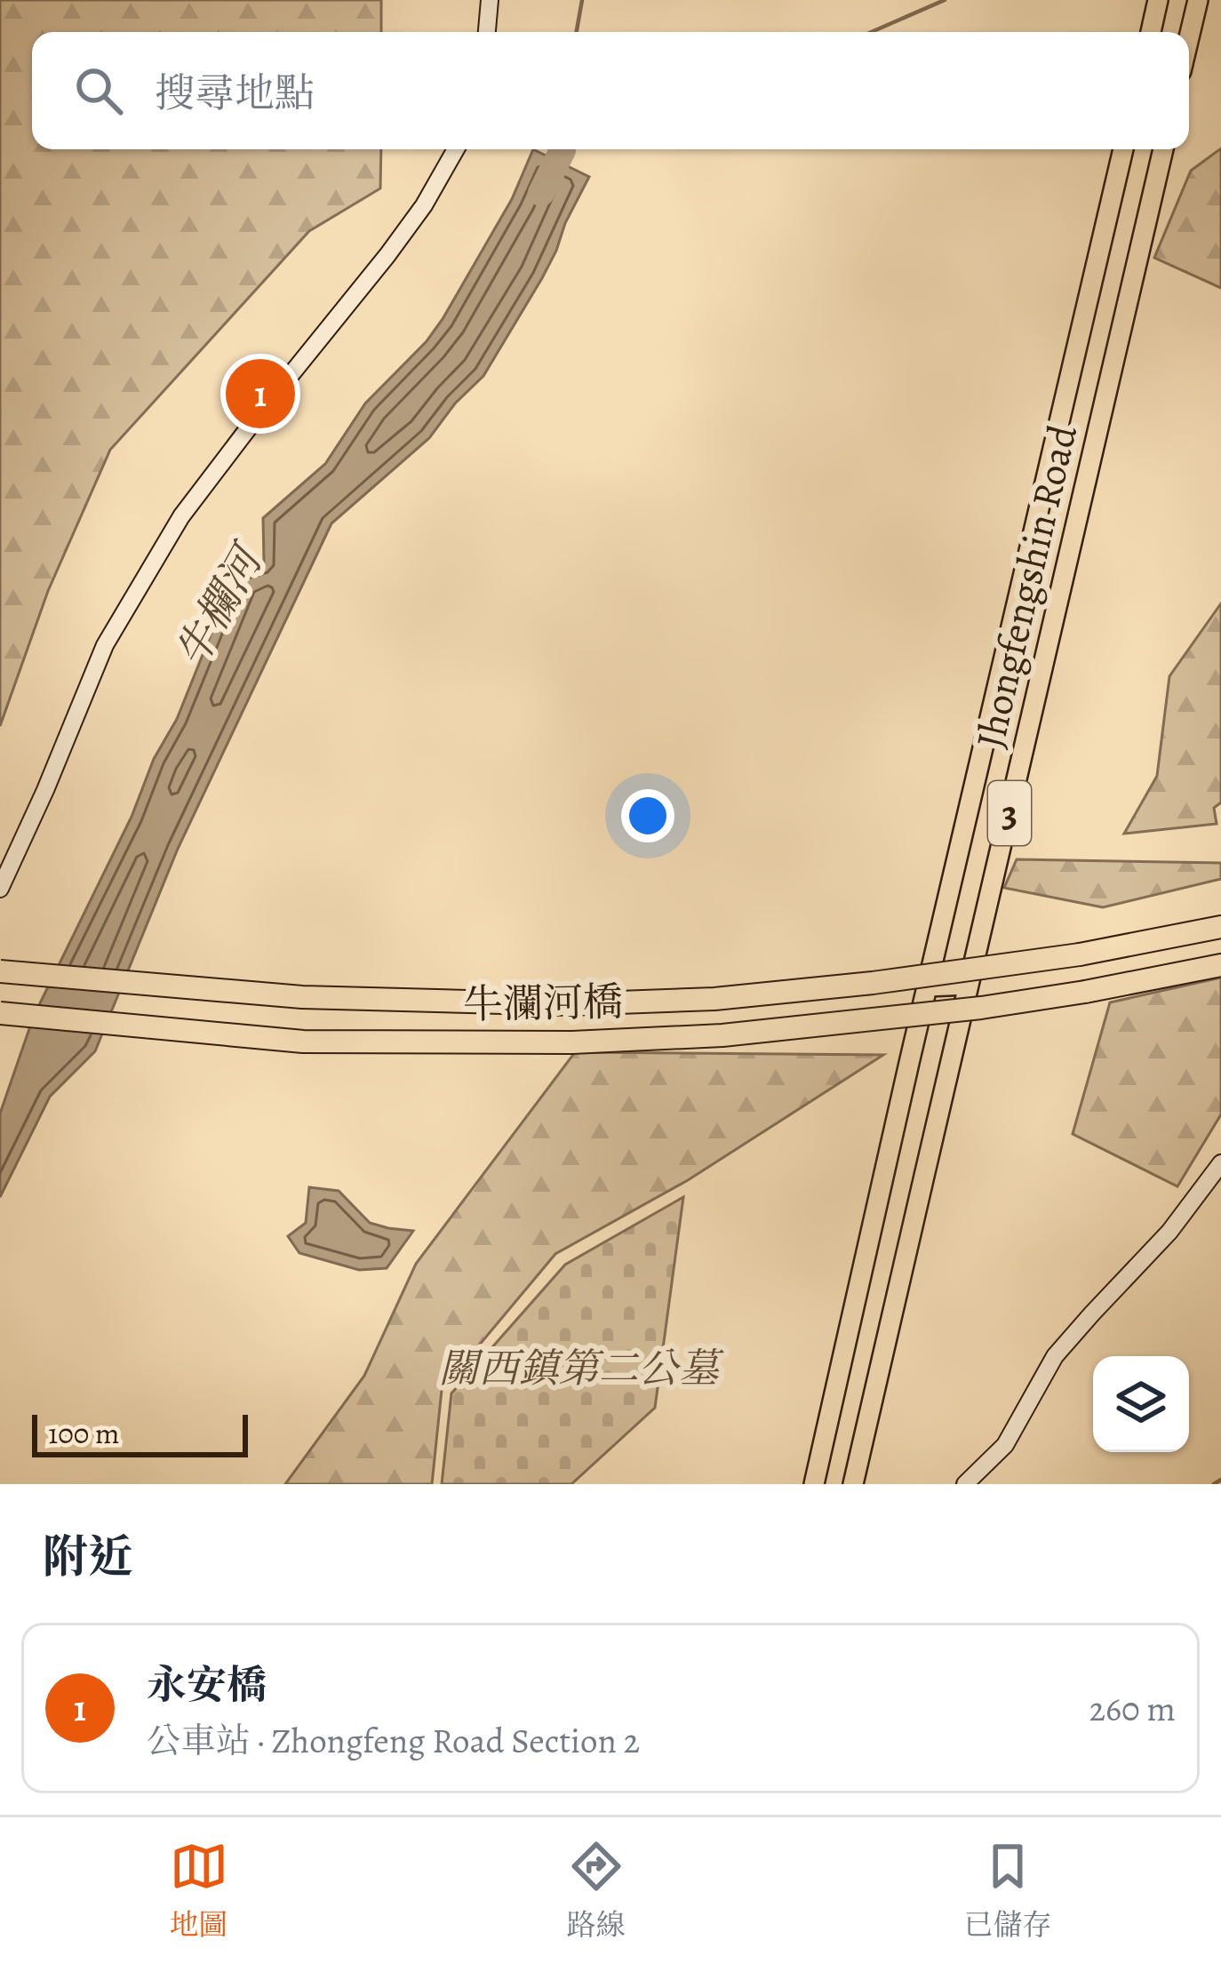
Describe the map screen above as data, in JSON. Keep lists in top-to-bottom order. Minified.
{"streets":{"highway":["牛瀾河橋"],"main road":["Jhongfengshin Road","3"]},"water":["牛欄河"],"parks":["關西鎮第二公墓"],"scale_bar":"100 m","page":{"search":"搜尋地點","pins":"1","scale":"100 m","heading":"附近","list":[{"mark":"1","name":"永安橋","note":"公車站 · Zhongfeng Road Section 2","value":"260 m"}],"nav":["地圖","路線","已儲存"]}}
